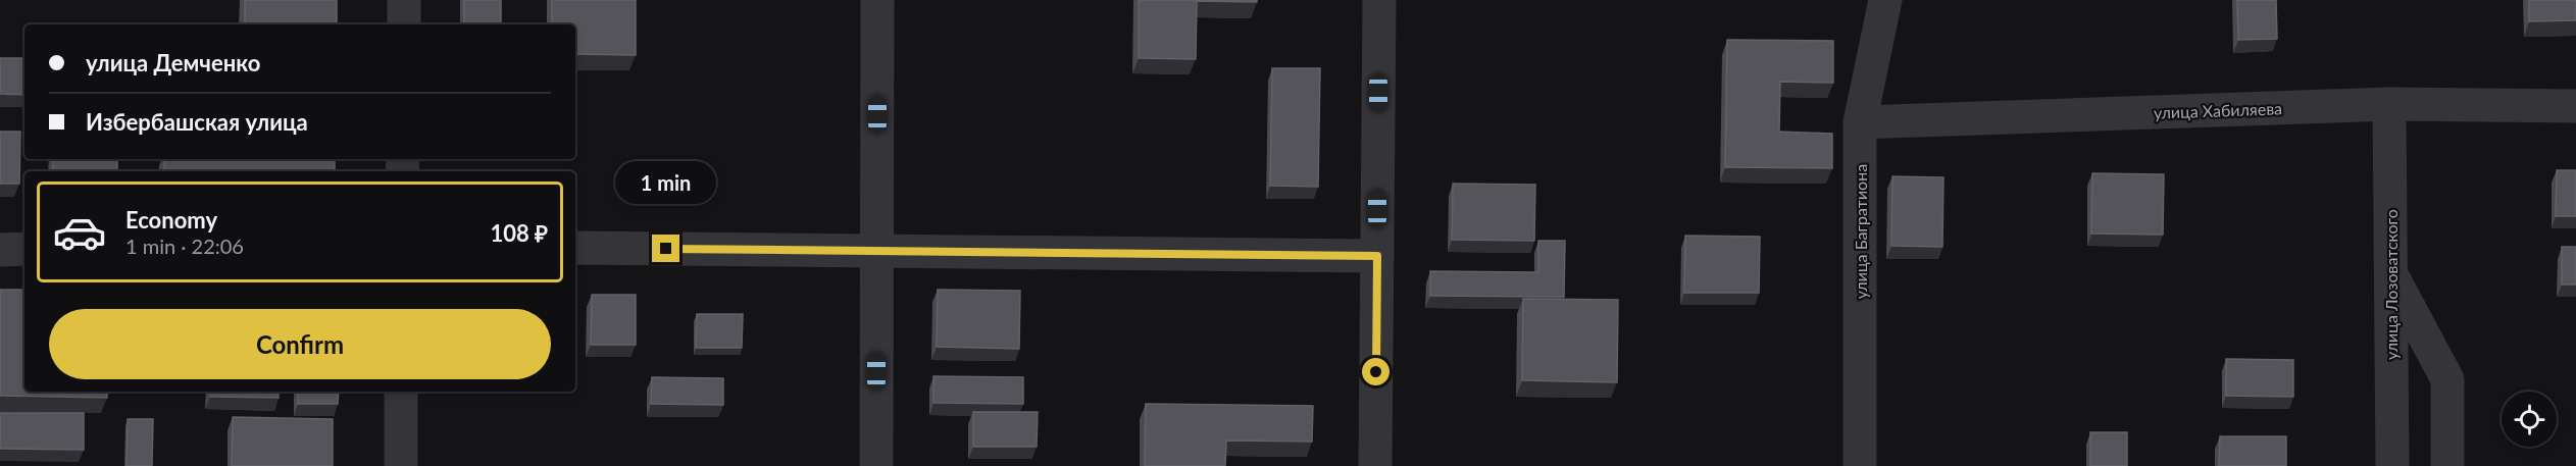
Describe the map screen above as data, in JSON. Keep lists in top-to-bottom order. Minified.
{"streets":{"street":["улица Хабиляева","улица Багратиона","улица Лозоватского"]},"crossings":[["улица Хабиляева","улица Багратиона"],["улица Хабиляева","улица Лозоватского"]],"page":{"banner":["улица Демченко","Избербашская улица"],"bubble":"1 min","list":[{"name":"Economy","note":"1 min · 22:06","value":"108 ₽"}],"buttons":"Confirm"}}
